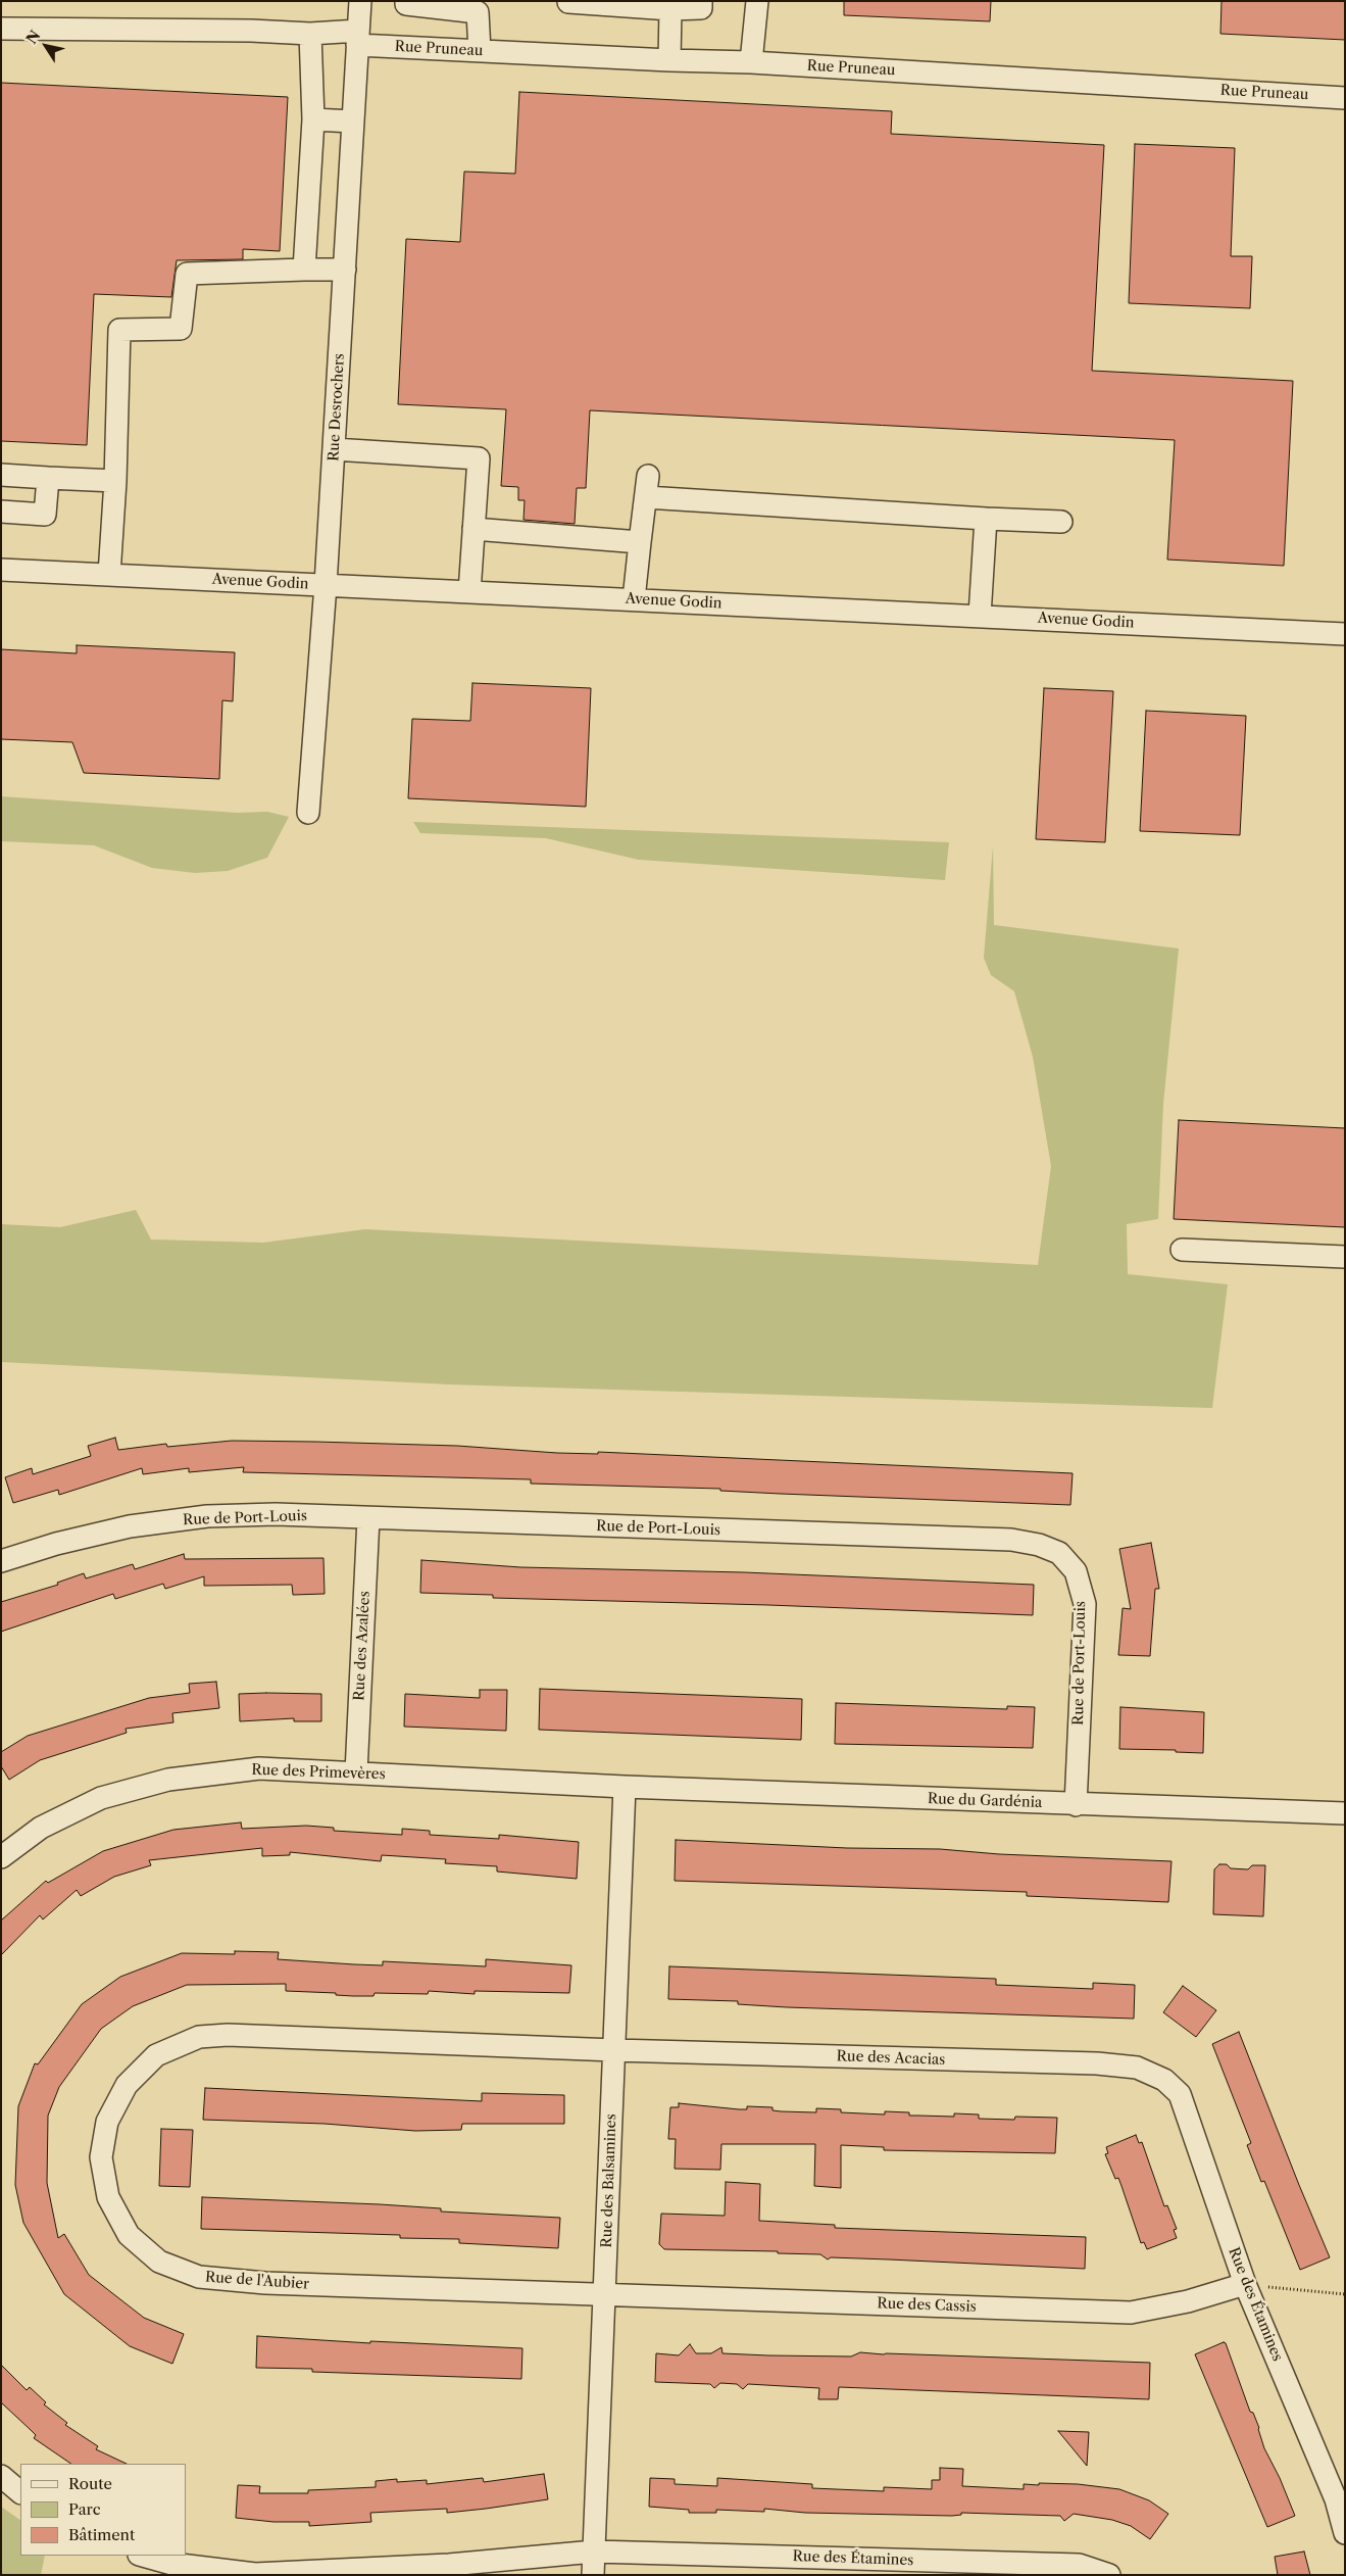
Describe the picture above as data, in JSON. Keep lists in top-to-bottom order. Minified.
{"streets":{"street":["Rue Pruneau","Rue Desrochers","Avenue Godin","Rue de Port-Louis","Rue des Azalées","Rue des Primevères","Rue du Gardénia","Rue des Acacias","Rue des Balsamines","Rue de l'Aubier","Rue des Étamines","Rue des Cassis"]},"crossings":[["Rue Pruneau","Rue Desrochers"],["Rue Desrochers","Avenue Godin"],["Rue de Port-Louis","Rue des Azalées"],["Rue de Port-Louis","Rue du Gardénia"],["Rue des Azalées","Rue des Primevères"],["Rue des Primevères","Rue du Gardénia"],["Rue des Primevères","Rue des Balsamines"],["Rue du Gardénia","Rue des Balsamines"],["Rue des Acacias","Rue des Balsamines"],["Rue des Acacias","Rue de l'Aubier"],["Rue des Acacias","Rue des Étamines"],["Rue des Balsamines","Rue de l'Aubier"],["Rue des Balsamines","Rue des Étamines"],["Rue des Balsamines","Rue des Cassis"],["Rue de l'Aubier","Rue des Cassis"],["Rue des Étamines","Rue des Cassis"]],"legend":["Route","Parc","Bâtiment"],"north":"top left"}
